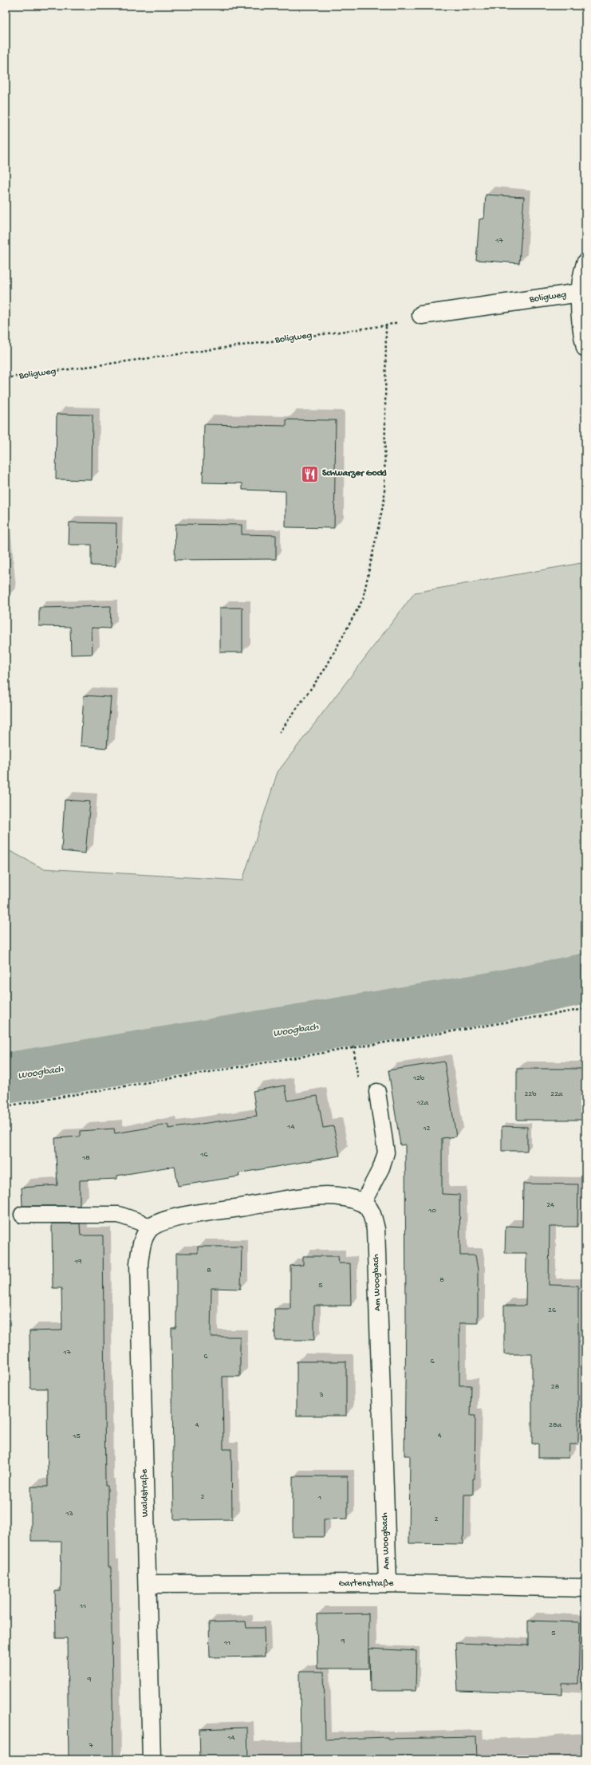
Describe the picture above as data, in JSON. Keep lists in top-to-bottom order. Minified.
{"streets":{"street":["Boligweg","Am Woogbach","Waldstraße","Gartenstraße"]},"crossings":[["Am Woogbach","Gartenstraße"],["Waldstraße","Gartenstraße"]],"water":["Woogbach"],"places":{"restaurant":["Schwarzer Gockl"]},"house_numbers":["17","12b","22b","22a","12a","14","12","16","18","24","10","19","8","8","5","26","17","6","6","28","3","4","28a","4","15","2","1","13","2","11","5","9","11","9","14","7"]}
